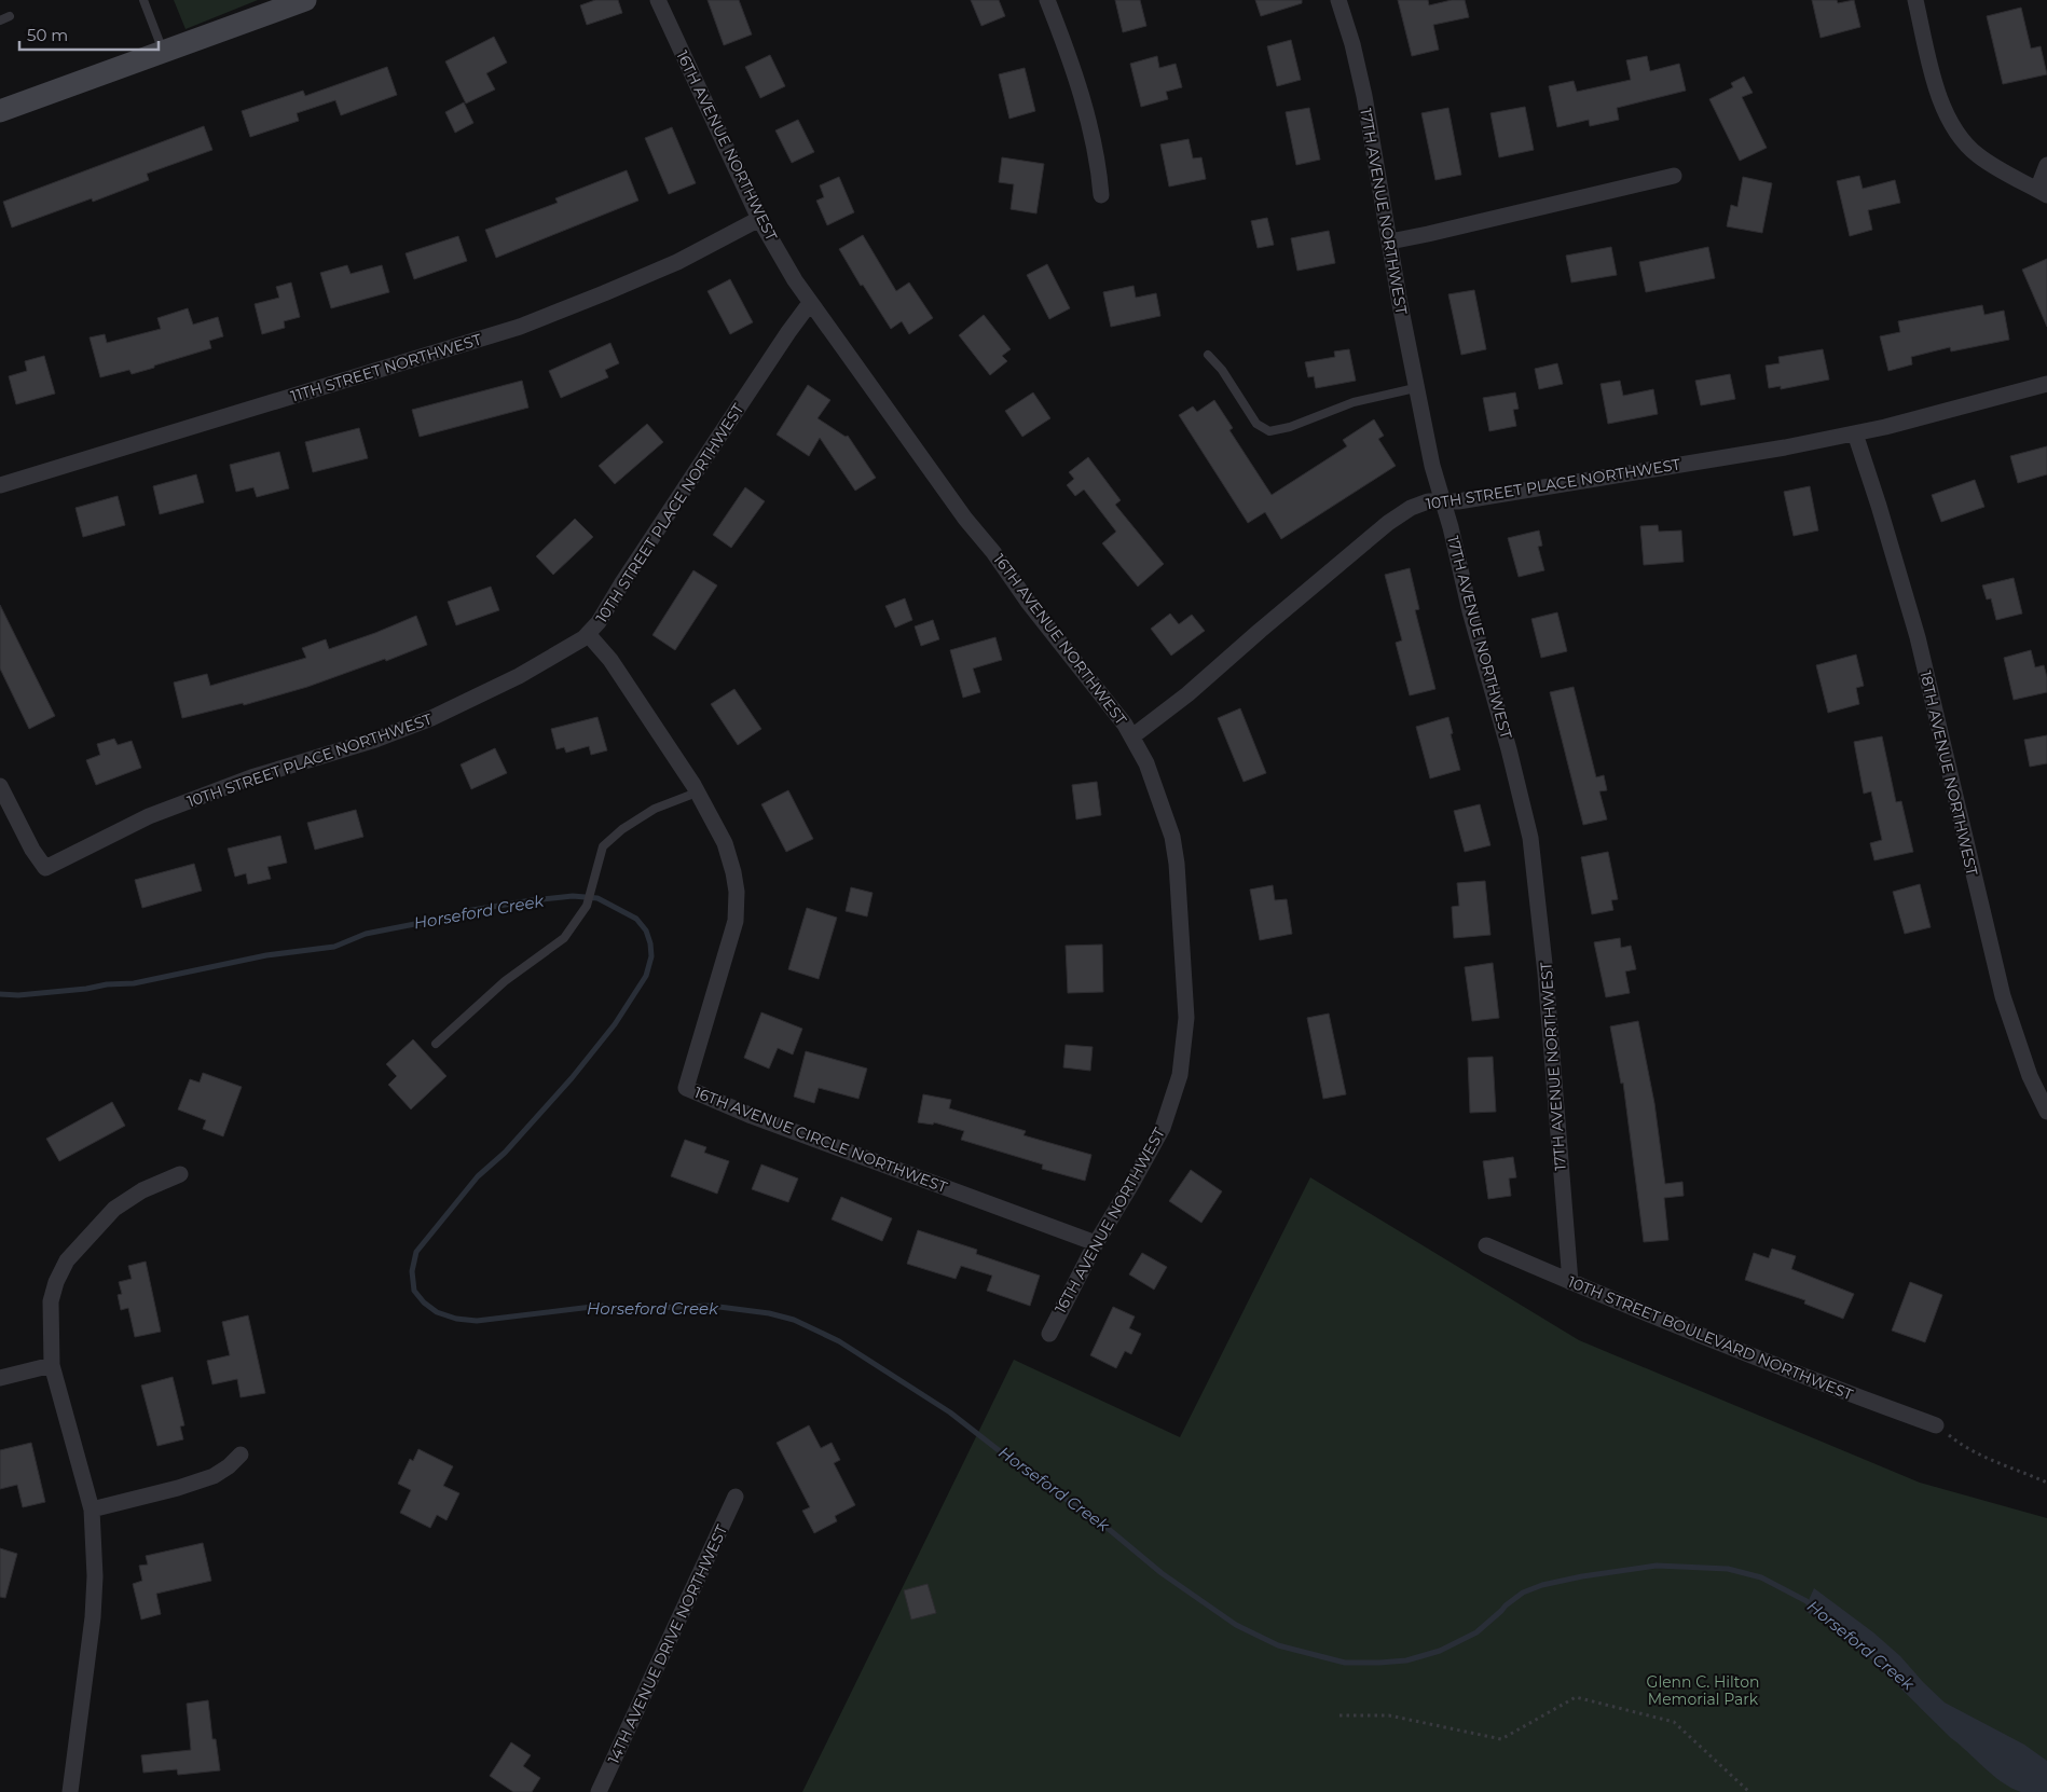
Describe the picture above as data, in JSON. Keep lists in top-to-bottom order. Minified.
{"streets":{"street":["16TH AVENUE NORTHWEST","17TH AVENUE NORTHWEST","11TH STREET NORTHWEST","10TH STREET PLACE NORTHWEST","18TH AVENUE NORTHWEST","16TH AVENUE CIRCLE NORTHWEST","10TH STREET BOULEVARD NORTHWEST","14TH AVENUE DRIVE NORTHWEST"]},"crossings":[["16TH AVENUE NORTHWEST","11TH STREET NORTHWEST"],["16TH AVENUE NORTHWEST","10TH STREET PLACE NORTHWEST"],["16TH AVENUE NORTHWEST","16TH AVENUE CIRCLE NORTHWEST"],["17TH AVENUE NORTHWEST","10TH STREET PLACE NORTHWEST"],["17TH AVENUE NORTHWEST","10TH STREET BOULEVARD NORTHWEST"],["10TH STREET PLACE NORTHWEST","18TH AVENUE NORTHWEST"],["10TH STREET PLACE NORTHWEST","16TH AVENUE CIRCLE NORTHWEST"]],"water":["Horseford Creek"],"parks":["Glenn C. Hilton Memorial Park"],"scale_bar":"50 m"}
